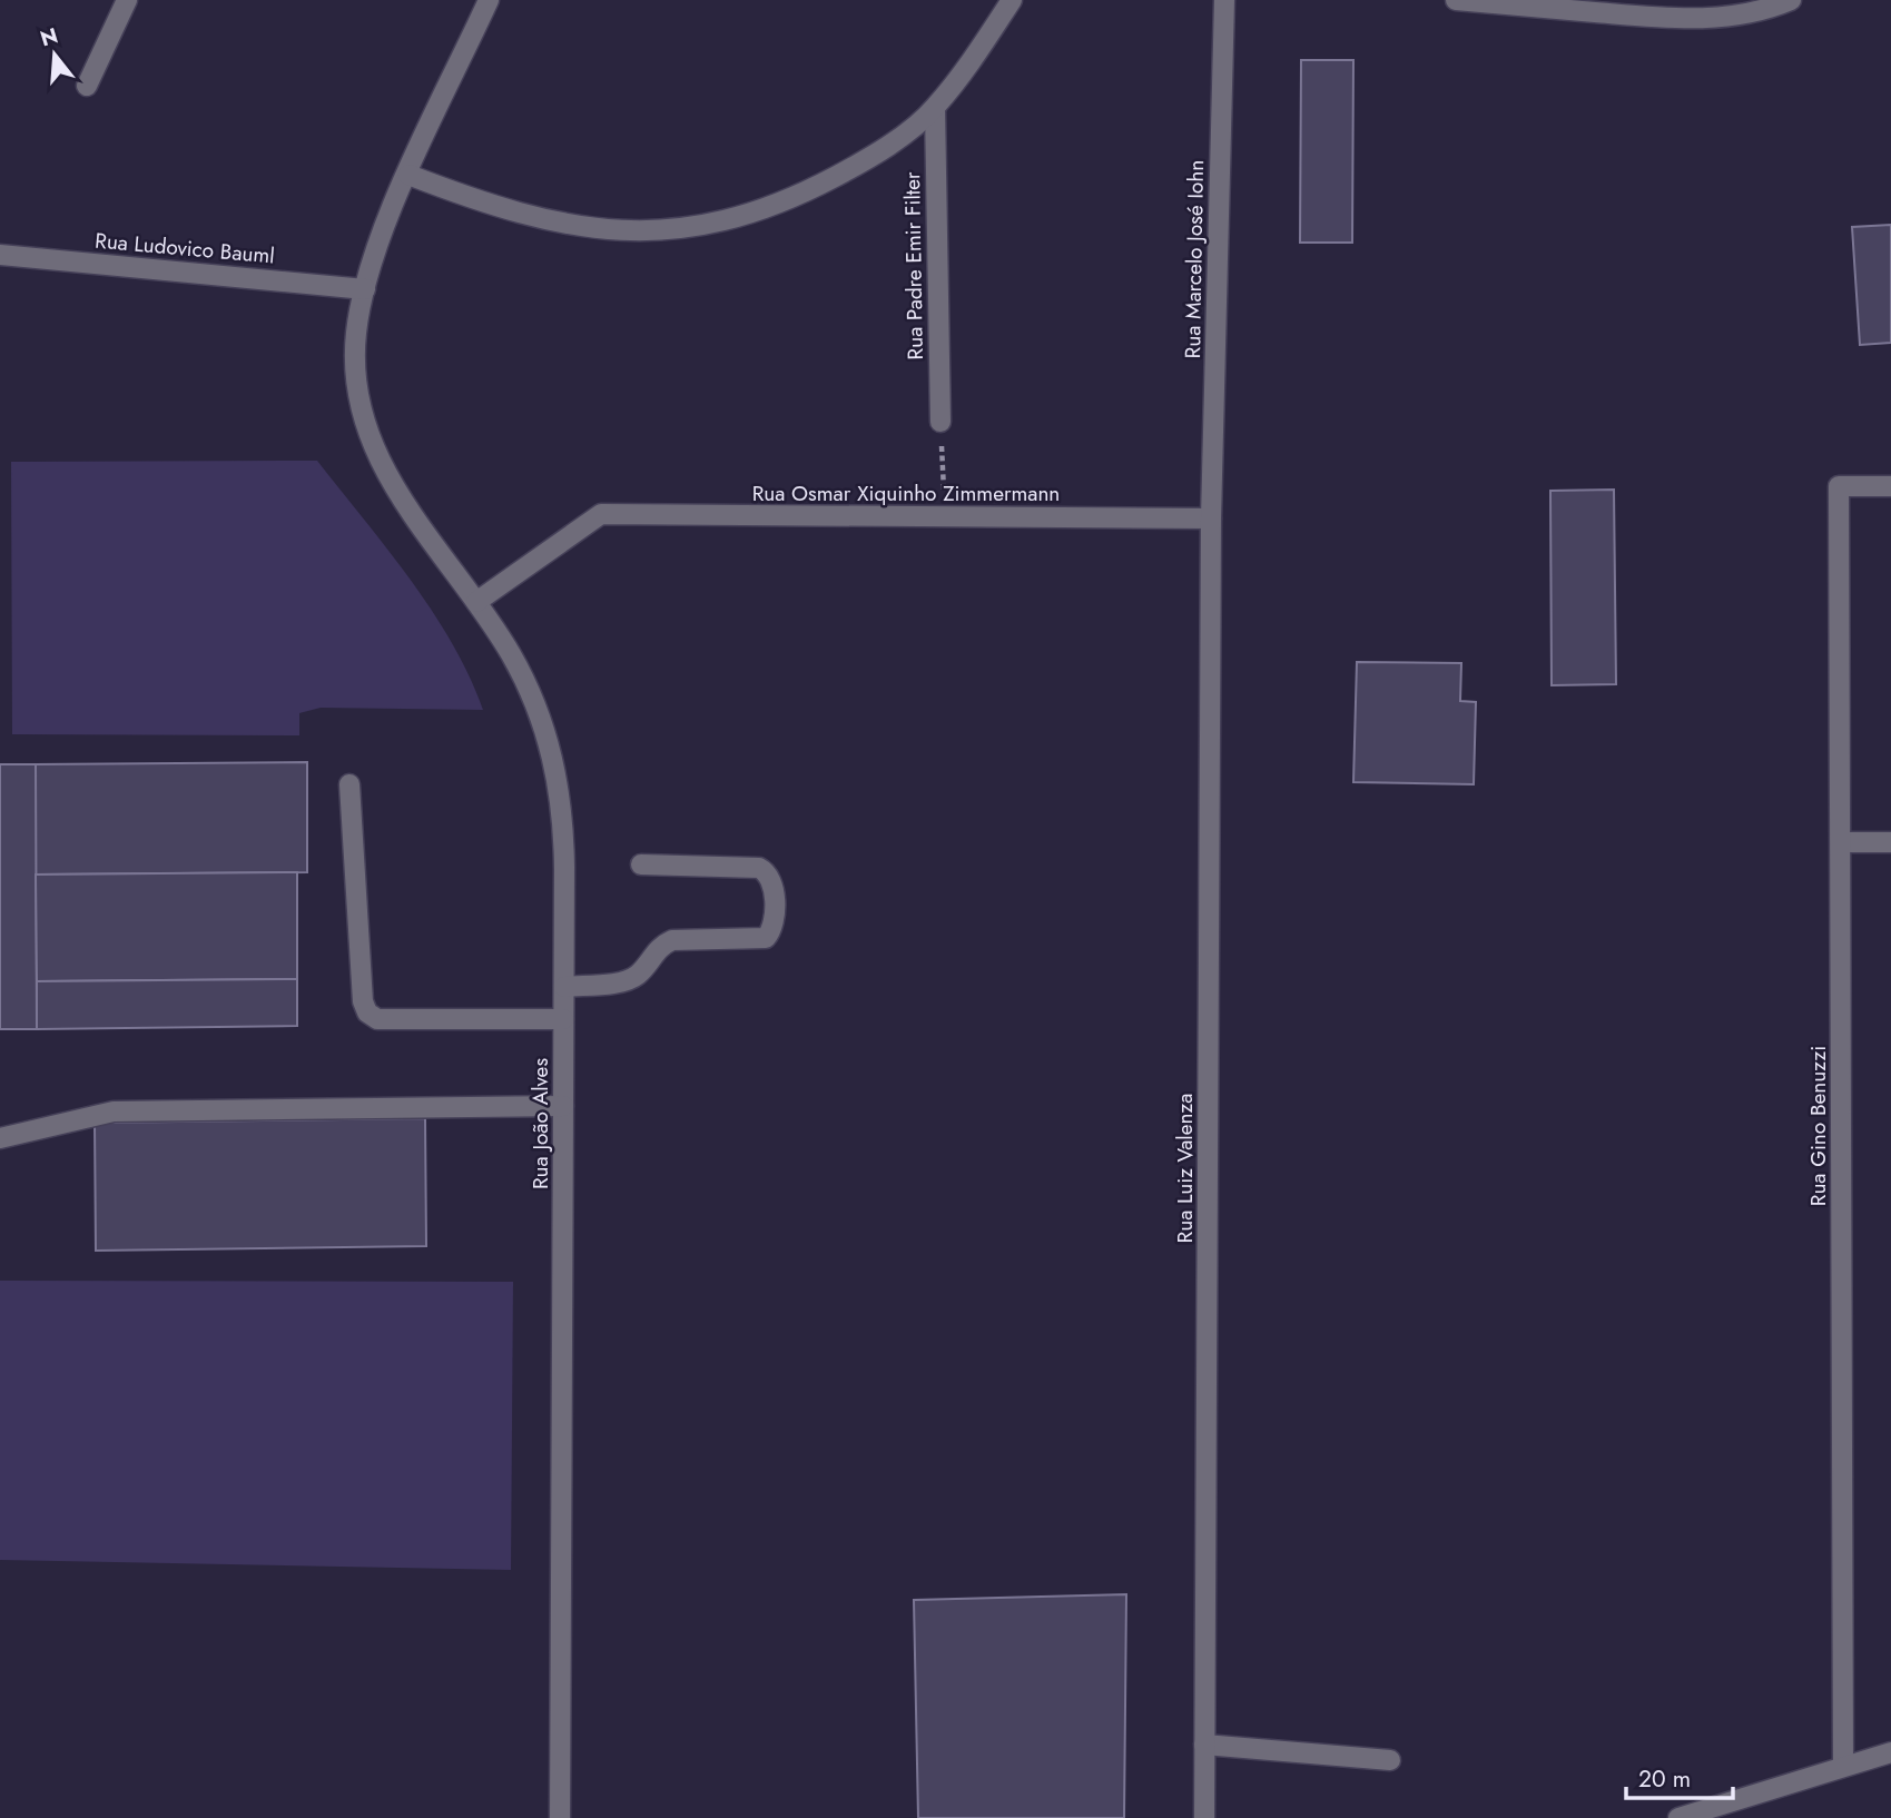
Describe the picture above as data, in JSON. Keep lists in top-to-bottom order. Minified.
{"streets":{"street":["Rua Ludovico Bauml","Rua Marcelo José Iohn","Rua Padre Emir Filter","Rua Osmar Xiquinho Zimmermann","Rua João Alves","Rua Gino Benuzzi","Rua Luiz Valenza"]},"crossings":[["Rua Ludovico Bauml","Rua João Alves"],["Rua Marcelo José Iohn","Rua Osmar Xiquinho Zimmermann"],["Rua Marcelo José Iohn","Rua Luiz Valenza"],["Rua Osmar Xiquinho Zimmermann","Rua João Alves"],["Rua Osmar Xiquinho Zimmermann","Rua Luiz Valenza"]],"scale_bar":"20 m","north":"top"}
